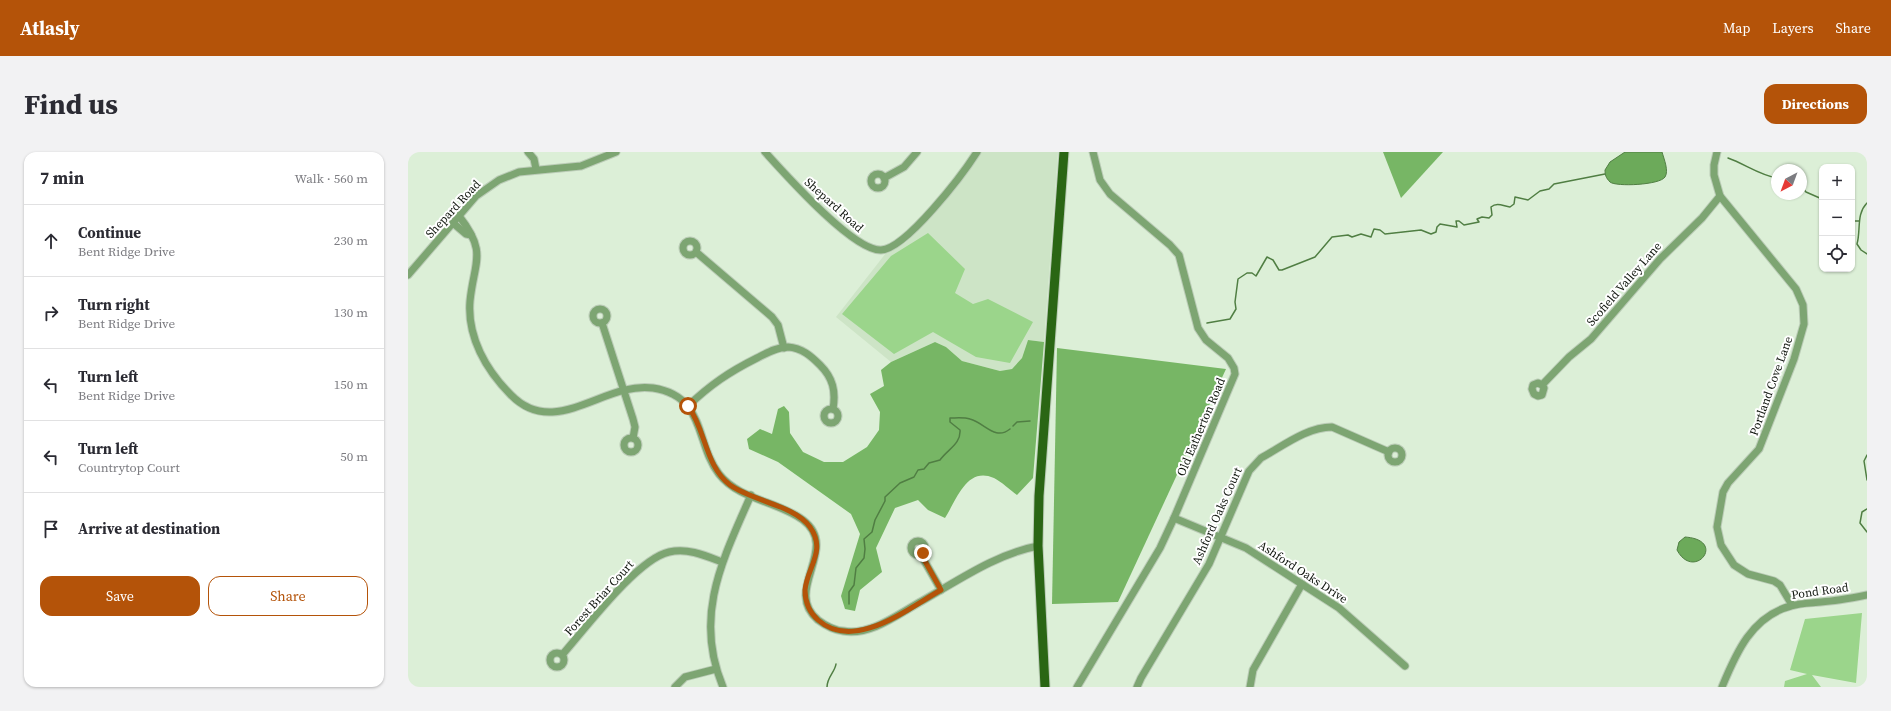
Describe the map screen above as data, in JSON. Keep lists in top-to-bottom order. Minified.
{"streets":{"street":["Shepard Road","Scofield Valley Lane","Portland Cove Lane","Old Eatherton Road","Ashford Oaks Court","Ashford Oaks Drive","Pond Road","Forest Briar Court"]},"crossings":[["Scofield Valley Lane","Portland Cove Lane"],["Portland Cove Lane","Pond Road"],["Old Eatherton Road","Ashford Oaks Drive"],["Ashford Oaks Court","Ashford Oaks Drive"]],"north":"bottom left","page":{"header":"Atlasly","nav":["Map","Layers","Share"],"buttons":["Directions",["Save","Share"]],"title":"Find us","heading":["7 min","Walk · 560 m"],"map_buttons":["+","−"],"list":[["Continue","Bent Ridge Drive","230 m"],["Turn right","Bent Ridge Drive","130 m"],["Turn left","Bent Ridge Drive","150 m"],["Turn left","Countrytop Court","50 m"],"Arrive at destination"]}}
